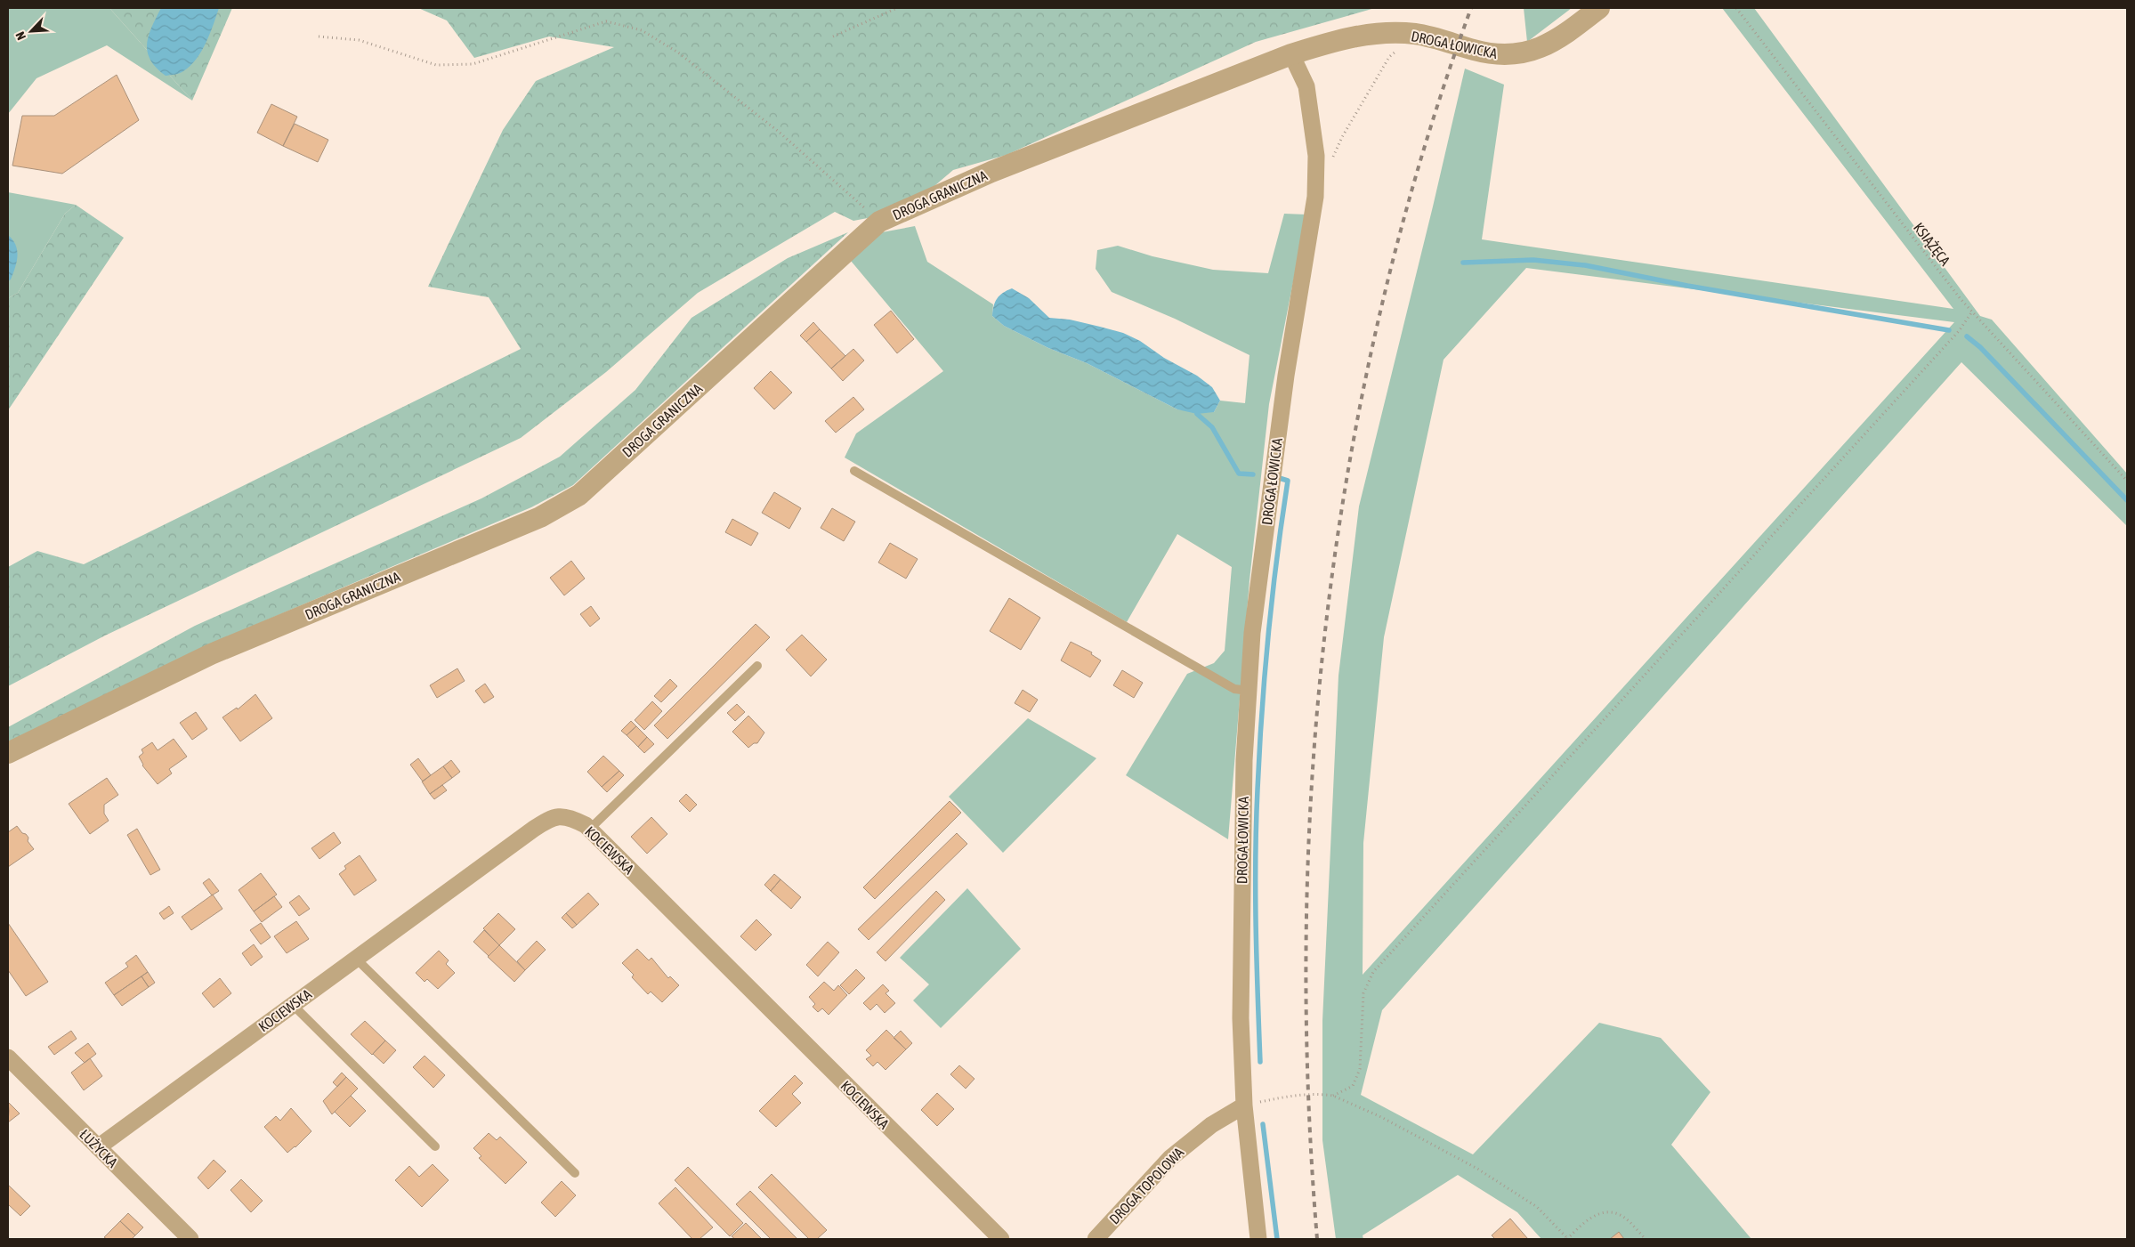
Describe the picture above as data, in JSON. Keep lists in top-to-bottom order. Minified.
{"streets":{"street":["DROGA ŁOWICKA","DROGA GRANICZNA","KOCIEWSKA","ŁUŻYCKA","DROGA TOPOLOWA"],"path":["KSIĄŻĘCA"]},"crossings":[["DROGA ŁOWICKA","DROGA GRANICZNA"],["DROGA ŁOWICKA","DROGA TOPOLOWA"],["KOCIEWSKA","ŁUŻYCKA"]],"north":"bottom left"}
